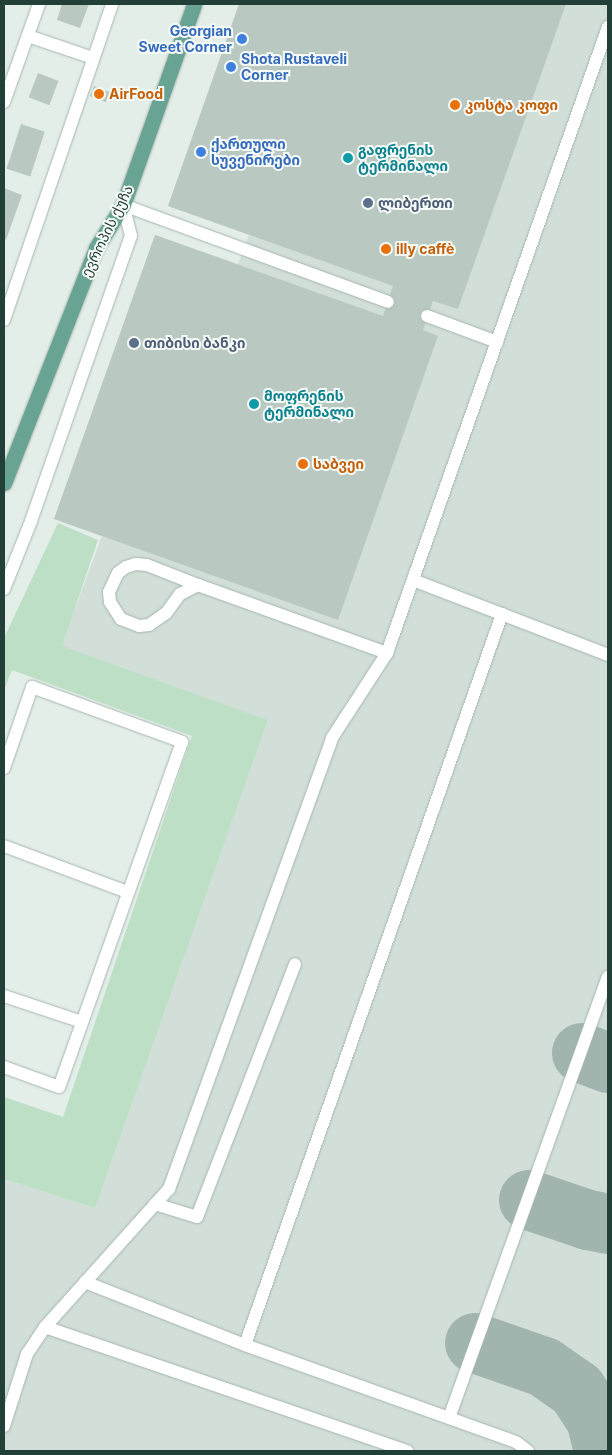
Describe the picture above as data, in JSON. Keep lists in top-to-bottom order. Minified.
{"streets":{"main road":["ევროპის ქუჩა"]},"places":["Georgian Sweet Corner","Shota Rustaveli Corner","AirFood","კოსტა კოფი","ქართული სუვენირები","გაფრენის ტერმინალი","ლიბერთი","illy caffè","თიბისი ბანკი","მოფრენის ტერმინალი","საბვეი"]}
